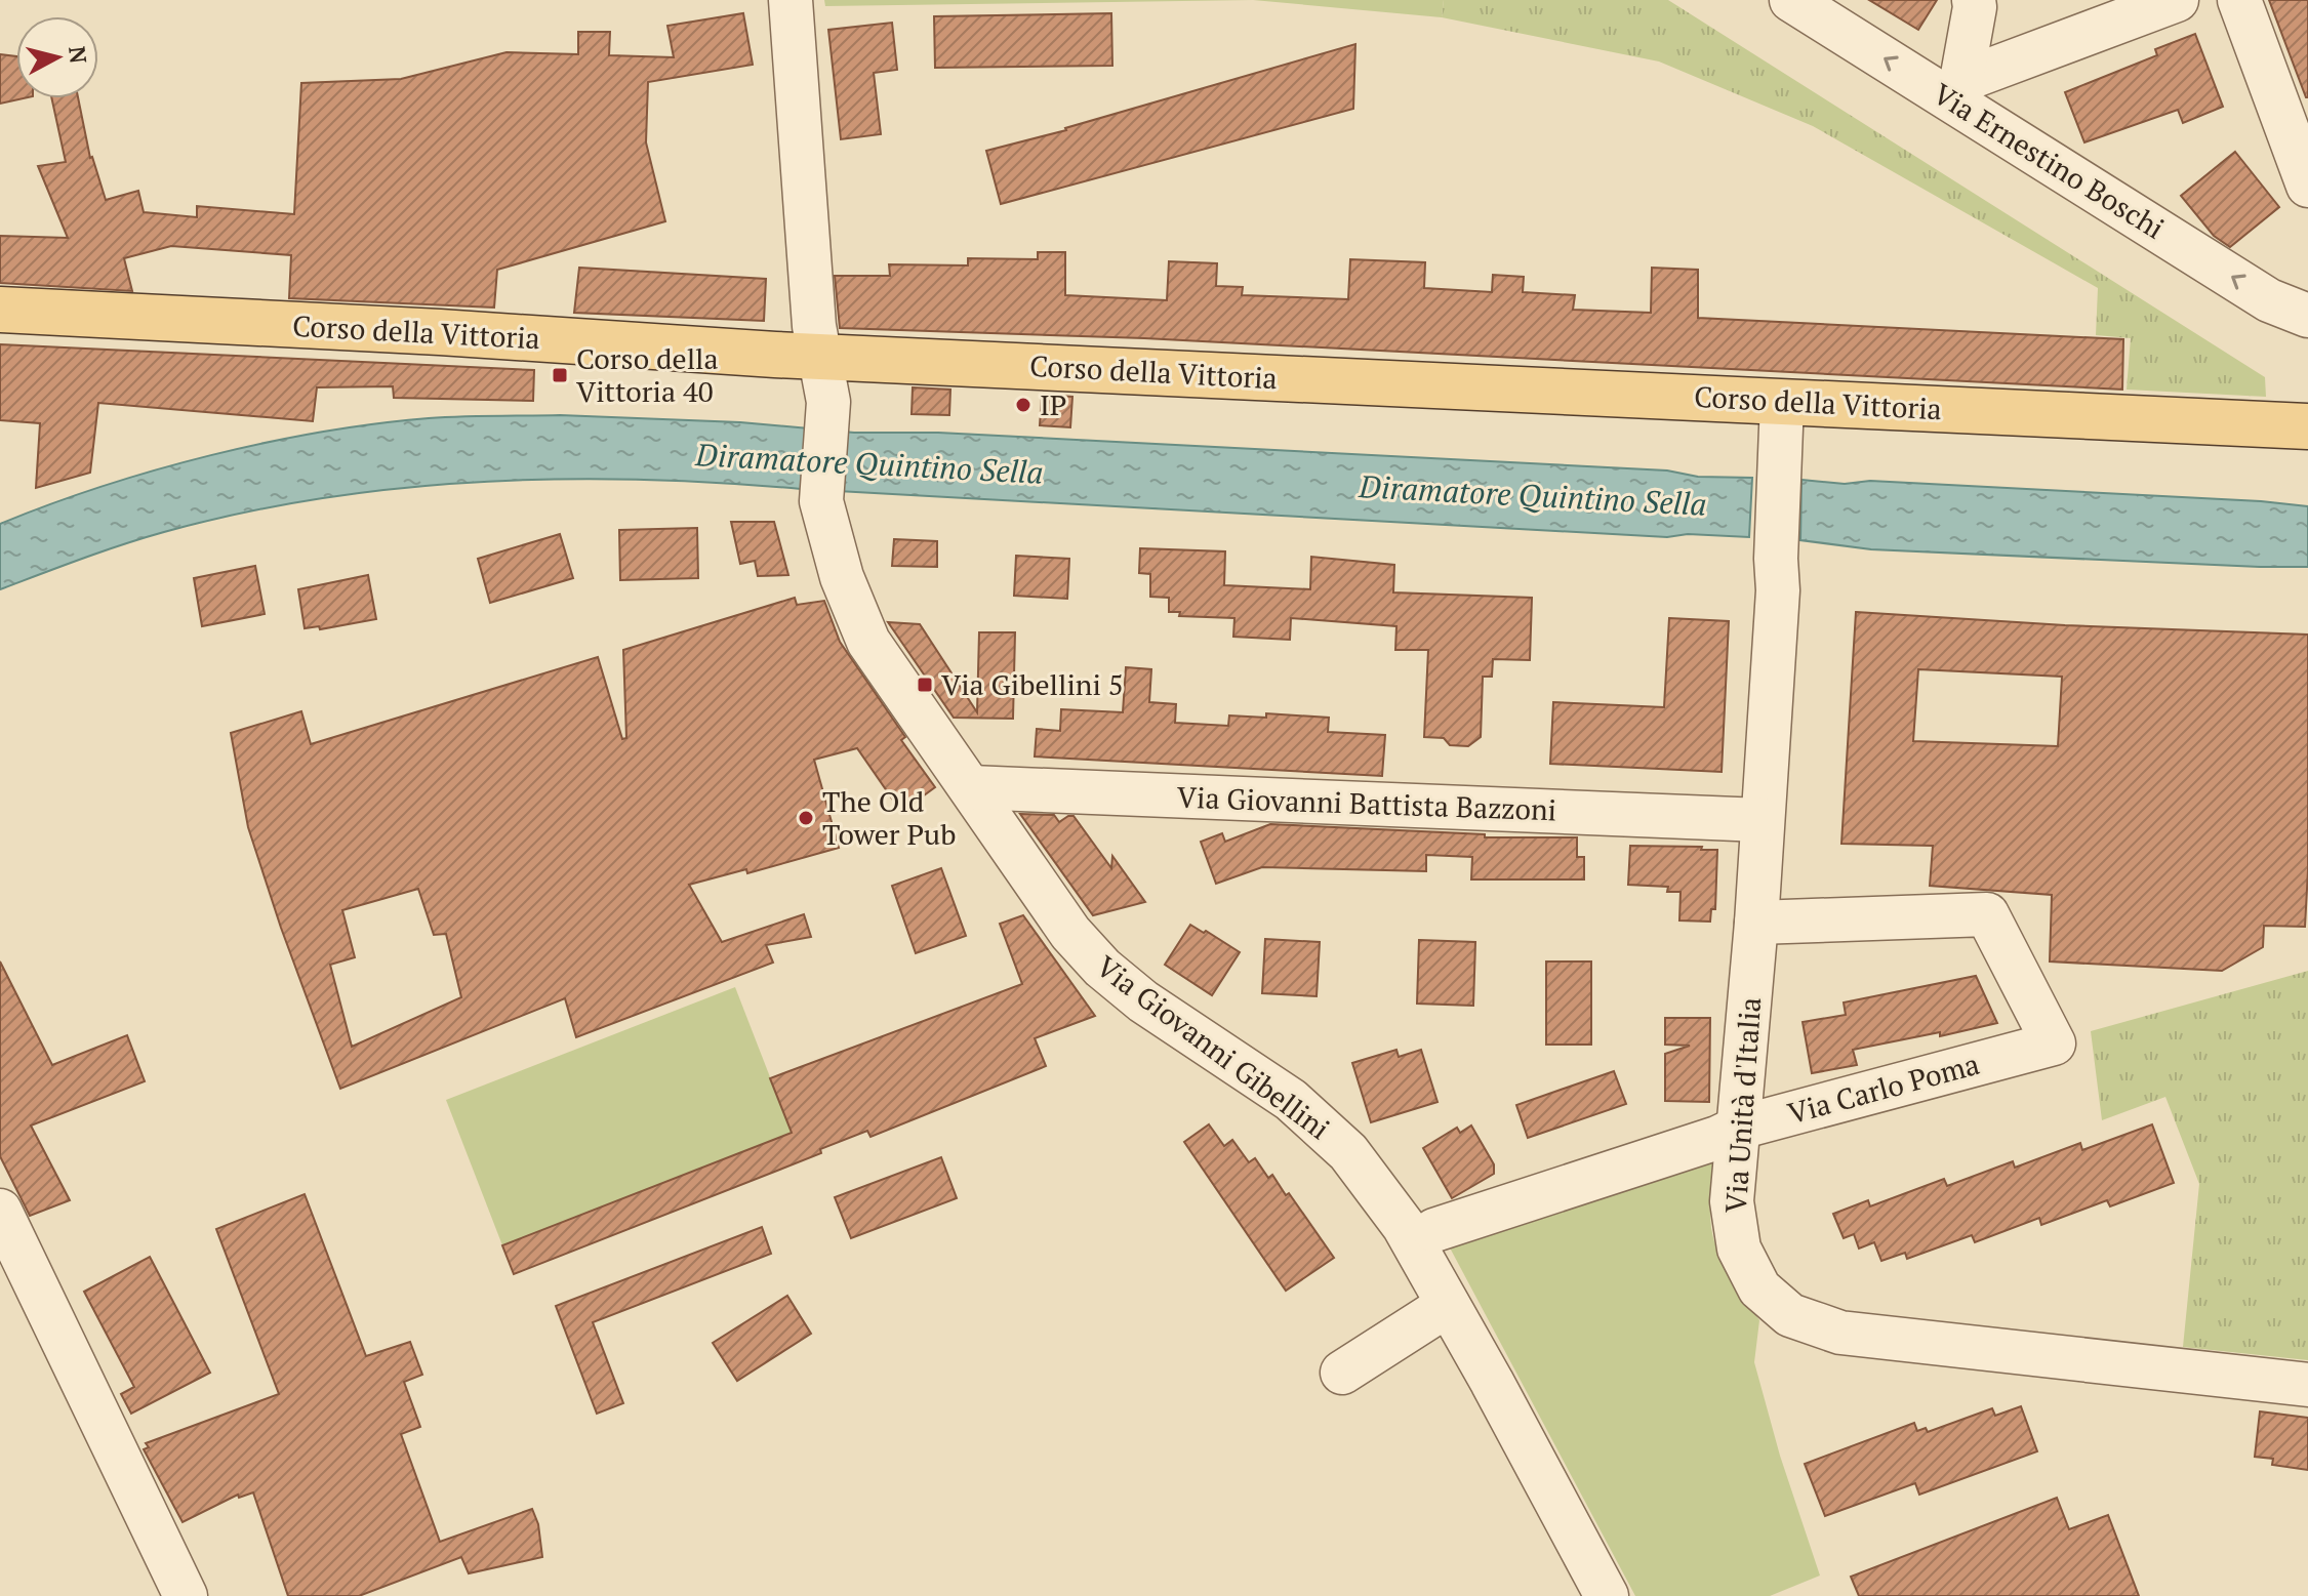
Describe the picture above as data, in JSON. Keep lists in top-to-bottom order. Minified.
{"streets":{"main road":["Corso della Vittoria"],"street":["Via Ernestino Boschi","Via Giovanni Battista Bazzoni","Via Giovanni Gibellini","Via Carlo Poma","Via Unità d'Italia"]},"crossings":[["Corso della Vittoria","Via Giovanni Gibellini"],["Corso della Vittoria","Via Unità d'Italia"],["Via Giovanni Battista Bazzoni","Via Giovanni Gibellini"],["Via Giovanni Battista Bazzoni","Via Unità d'Italia"],["Via Carlo Poma","Via Unità d'Italia"]],"one_way":["Via Ernestino Boschi"],"water":["Diramatore Quintino Sella"],"places":{"transit":["Corso della Vittoria 40","Via Gibellini 5"],"other":["IP","The Old Tower Pub"]},"north":"right"}
